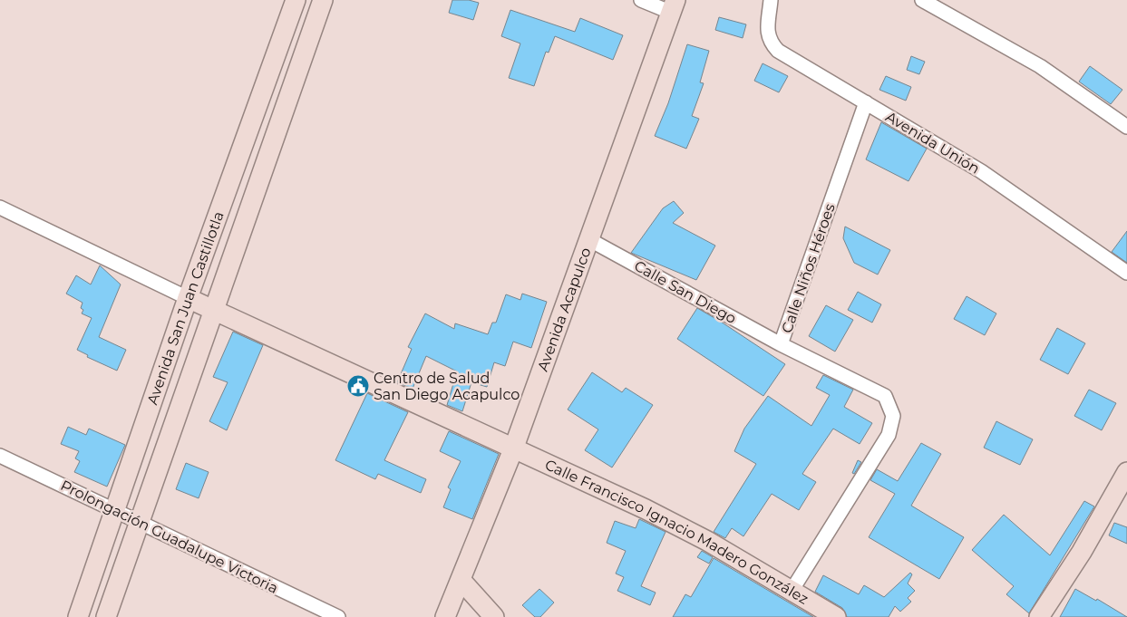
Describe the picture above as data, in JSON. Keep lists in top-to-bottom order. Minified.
{"streets":{"street":["Avenida Unión","Calle Niños Héroes","Calle San Diego","Avenida San Juan Castillotla","Avenida Acapulco","Calle Francisco Ignacio Madero González","Prolongación Guadalupe Victoria"]},"crossings":[["Avenida Unión","Calle Niños Héroes"],["Calle Niños Héroes","Calle San Diego"],["Calle Niños Héroes","Calle Francisco Ignacio Madero González"],["Calle San Diego","Avenida Acapulco"],["Avenida San Juan Castillotla","Calle Francisco Ignacio Madero González"],["Avenida San Juan Castillotla","Prolongación Guadalupe Victoria"],["Avenida Acapulco","Calle Francisco Ignacio Madero González"]],"places":{"public building":["Centro de Salud San Diego Acapulco"]}}
